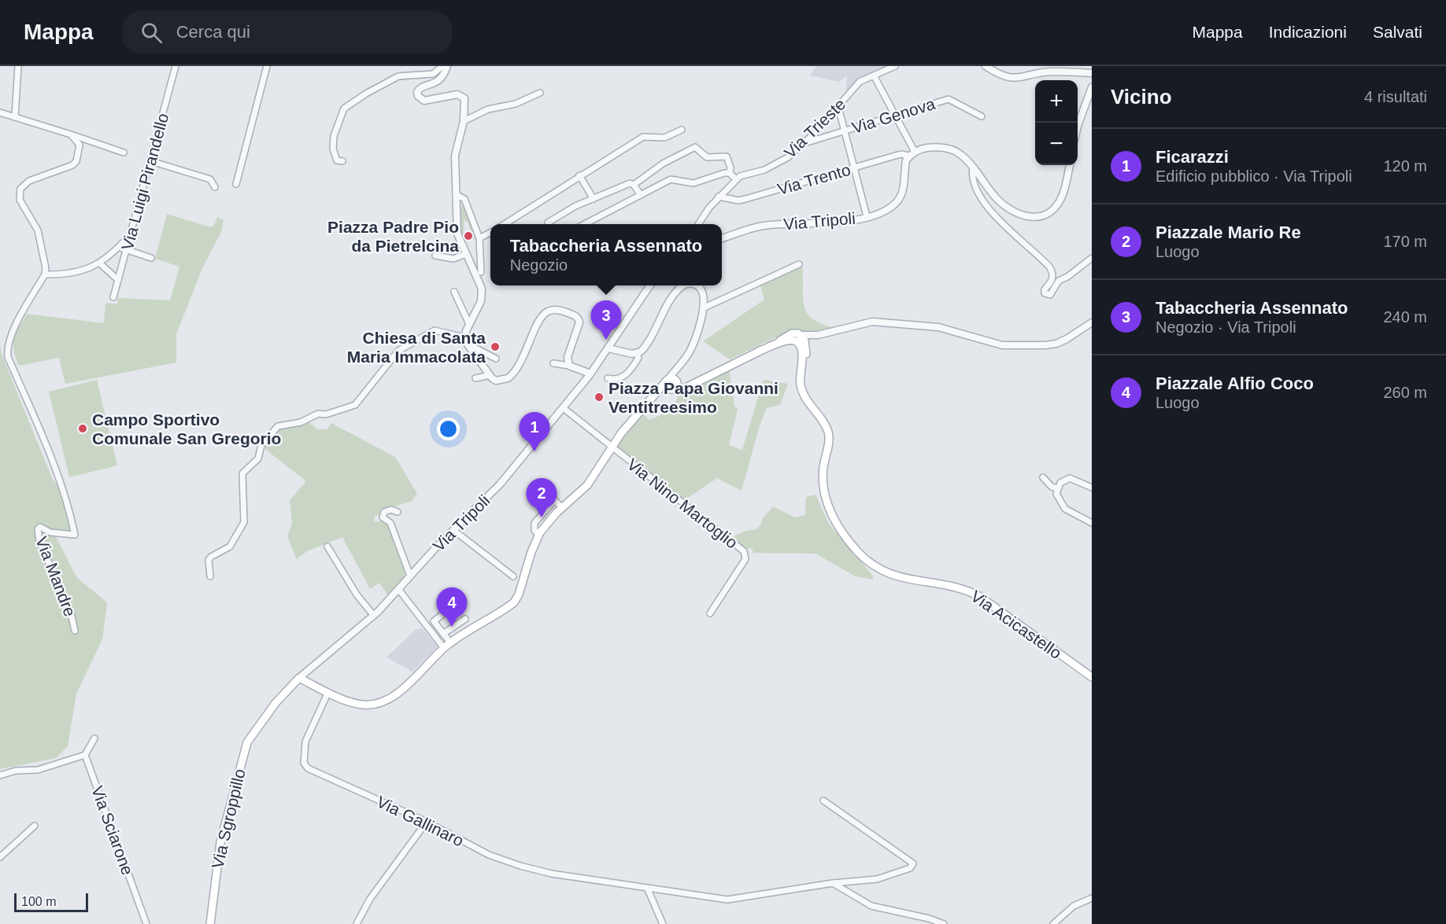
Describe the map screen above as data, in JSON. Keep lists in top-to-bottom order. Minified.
{"streets":{"main road":["Via Tripoli","Via Acicastello","Via Sgroppillo"],"street":["Via Genova","Via Trieste","Via Trento","Via Luigi Pirandello","Via Nino Martoglio","Via Mandre","Via Gallinaro","Via Sciarone"]},"crossings":[["Via Genova","Via Trieste"],["Via Trieste","Via Trento"],["Via Trento","Via Tripoli"],["Via Tripoli","Via Nino Martoglio"],["Via Tripoli","Via Sgroppillo"]],"places":["Piazza Padre Pio da Pietrelcina","Chiesa di Santa Maria Immacolata","Piazza Papa Giovanni Ventitreesimo","Campo Sportivo Comunale San Gregorio"],"scale_bar":"100 m","page":{"header":"Mappa","search":"Cerca qui","nav":["Mappa","Indicazioni","Salvati"],"heading":["Vicino","4 risultati"],"map_buttons":["+","−"],"list":[{"mark":"1","name":"Ficarazzi","note":"Edificio pubblico · Via Tripoli","value":"120 m"},{"mark":"2","name":"Piazzale Mario Re","note":"Luogo","value":"170 m"},{"mark":"3","name":"Tabaccheria Assennato","note":"Negozio · Via Tripoli","value":"240 m"},{"mark":"4","name":"Piazzale Alfio Coco","note":"Luogo","value":"260 m"}],"popup":["Tabaccheria Assennato","Negozio"],"pins":["3","1","2","4"],"scale":"100 m"}}
